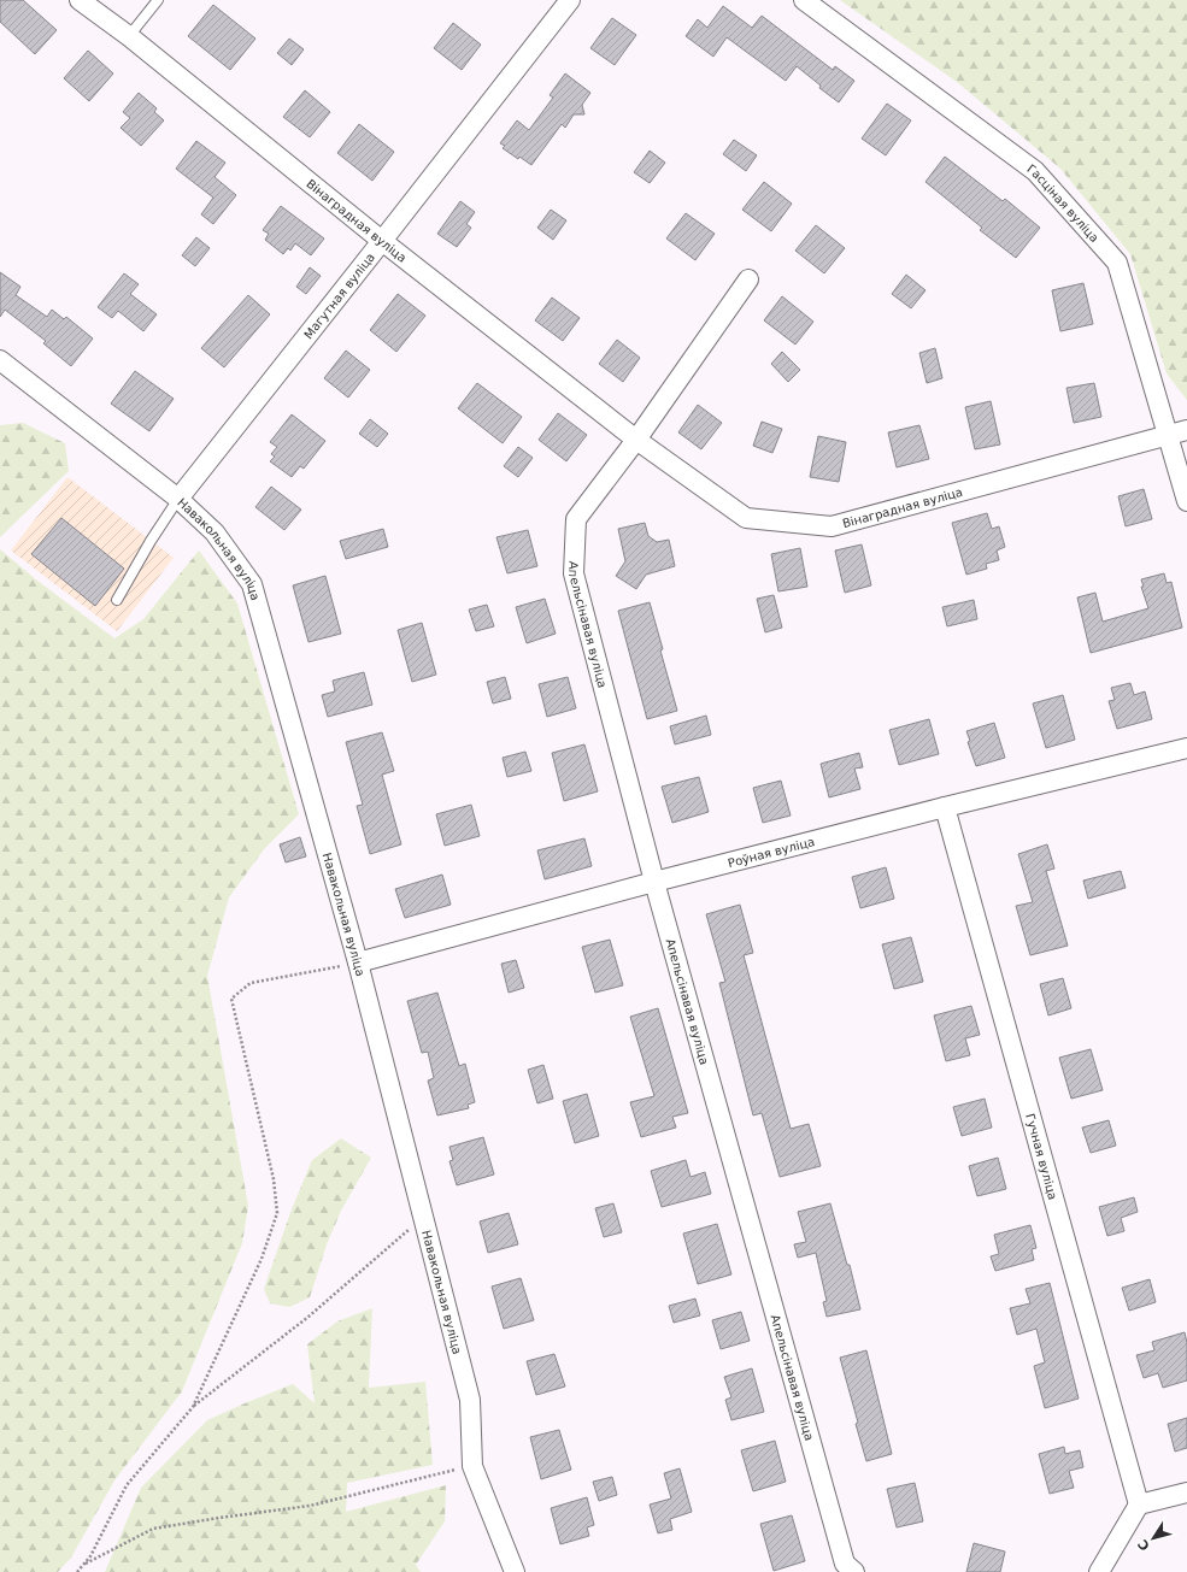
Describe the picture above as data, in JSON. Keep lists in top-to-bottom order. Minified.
{"streets":{"street":["Гасціная вуліца","Вінаградная вуліца","Магутная вуліца","Навакольная вуліца","Апельсінавая вуліца","Роўная вуліца","Гучная вуліца"]},"crossings":[["Гасціная вуліца","Вінаградная вуліца"],["Вінаградная вуліца","Магутная вуліца"],["Вінаградная вуліца","Апельсінавая вуліца"],["Магутная вуліца","Навакольная вуліца"],["Навакольная вуліца","Роўная вуліца"],["Апельсінавая вуліца","Роўная вуліца"],["Роўная вуліца","Гучная вуліца"]],"north":"bottom left"}
